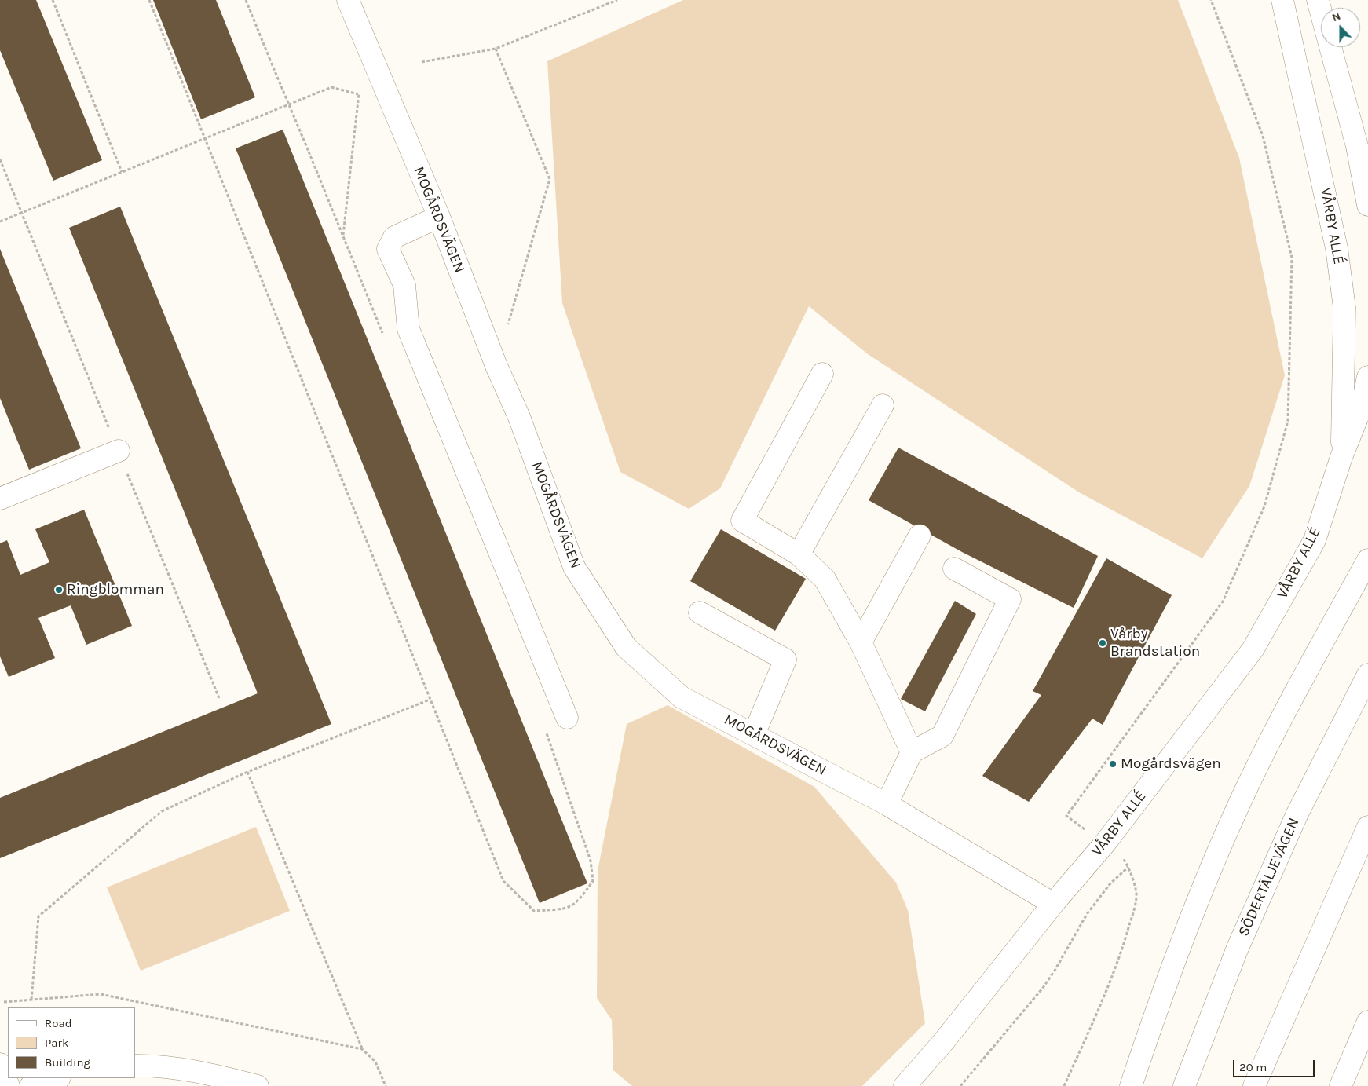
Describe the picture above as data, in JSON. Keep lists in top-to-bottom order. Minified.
{"streets":{"main road":["MOGÅRDSVÄGEN","VÅRBY ALLÉ","SÖDERTÄLJEVÄGEN"]},"crossings":[["MOGÅRDSVÄGEN","VÅRBY ALLÉ"]],"places":["Ringblomman","Vårby Brandstation","Mogårdsvägen"],"legend":["Road","Park","Building"],"scale_bar":"20 m","north":"top"}
